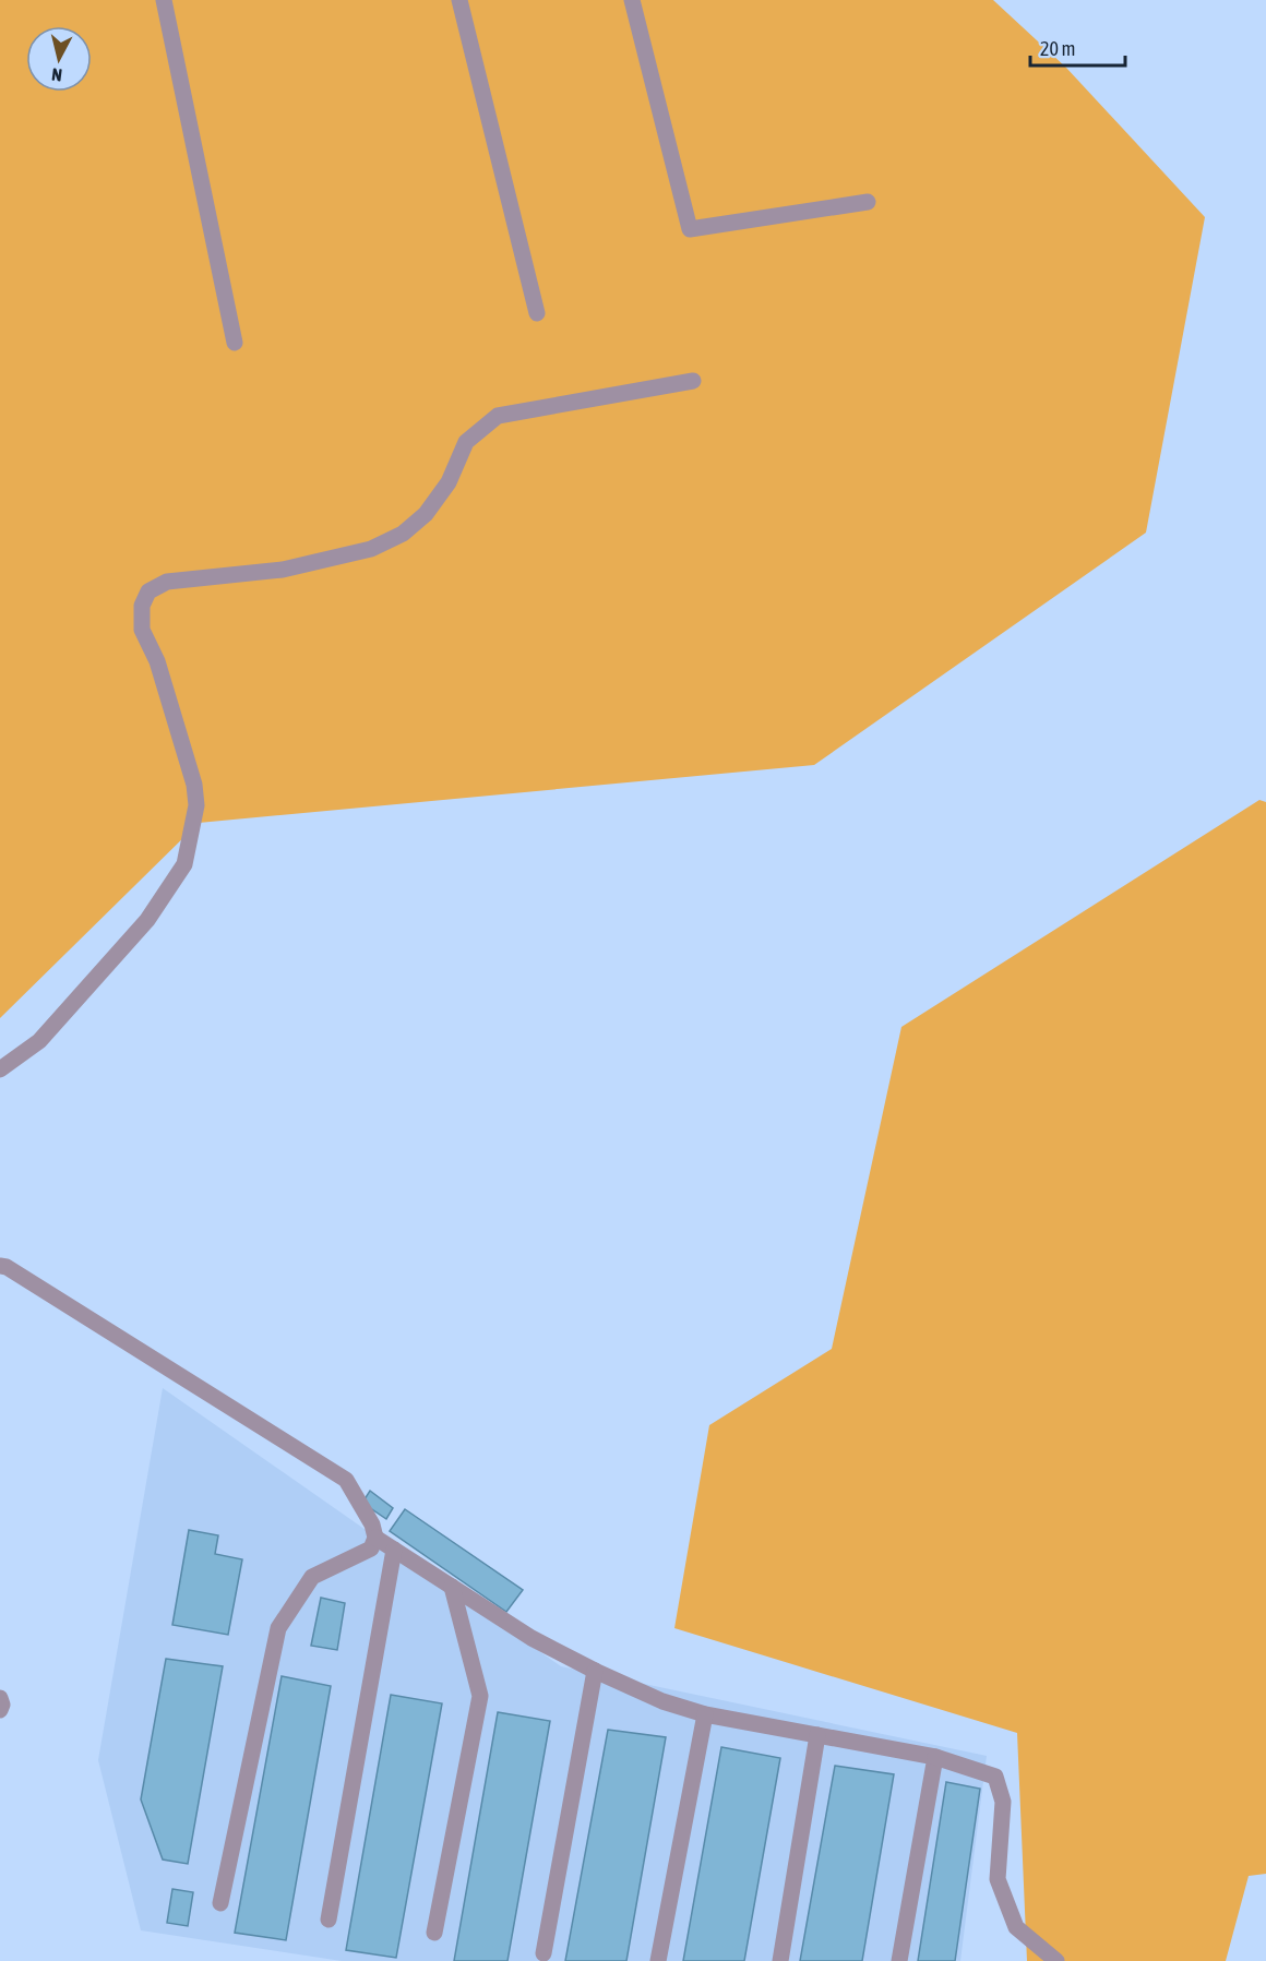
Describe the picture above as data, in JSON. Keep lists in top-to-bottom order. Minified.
{"scale_bar":"20 m","north":"bottom"}
